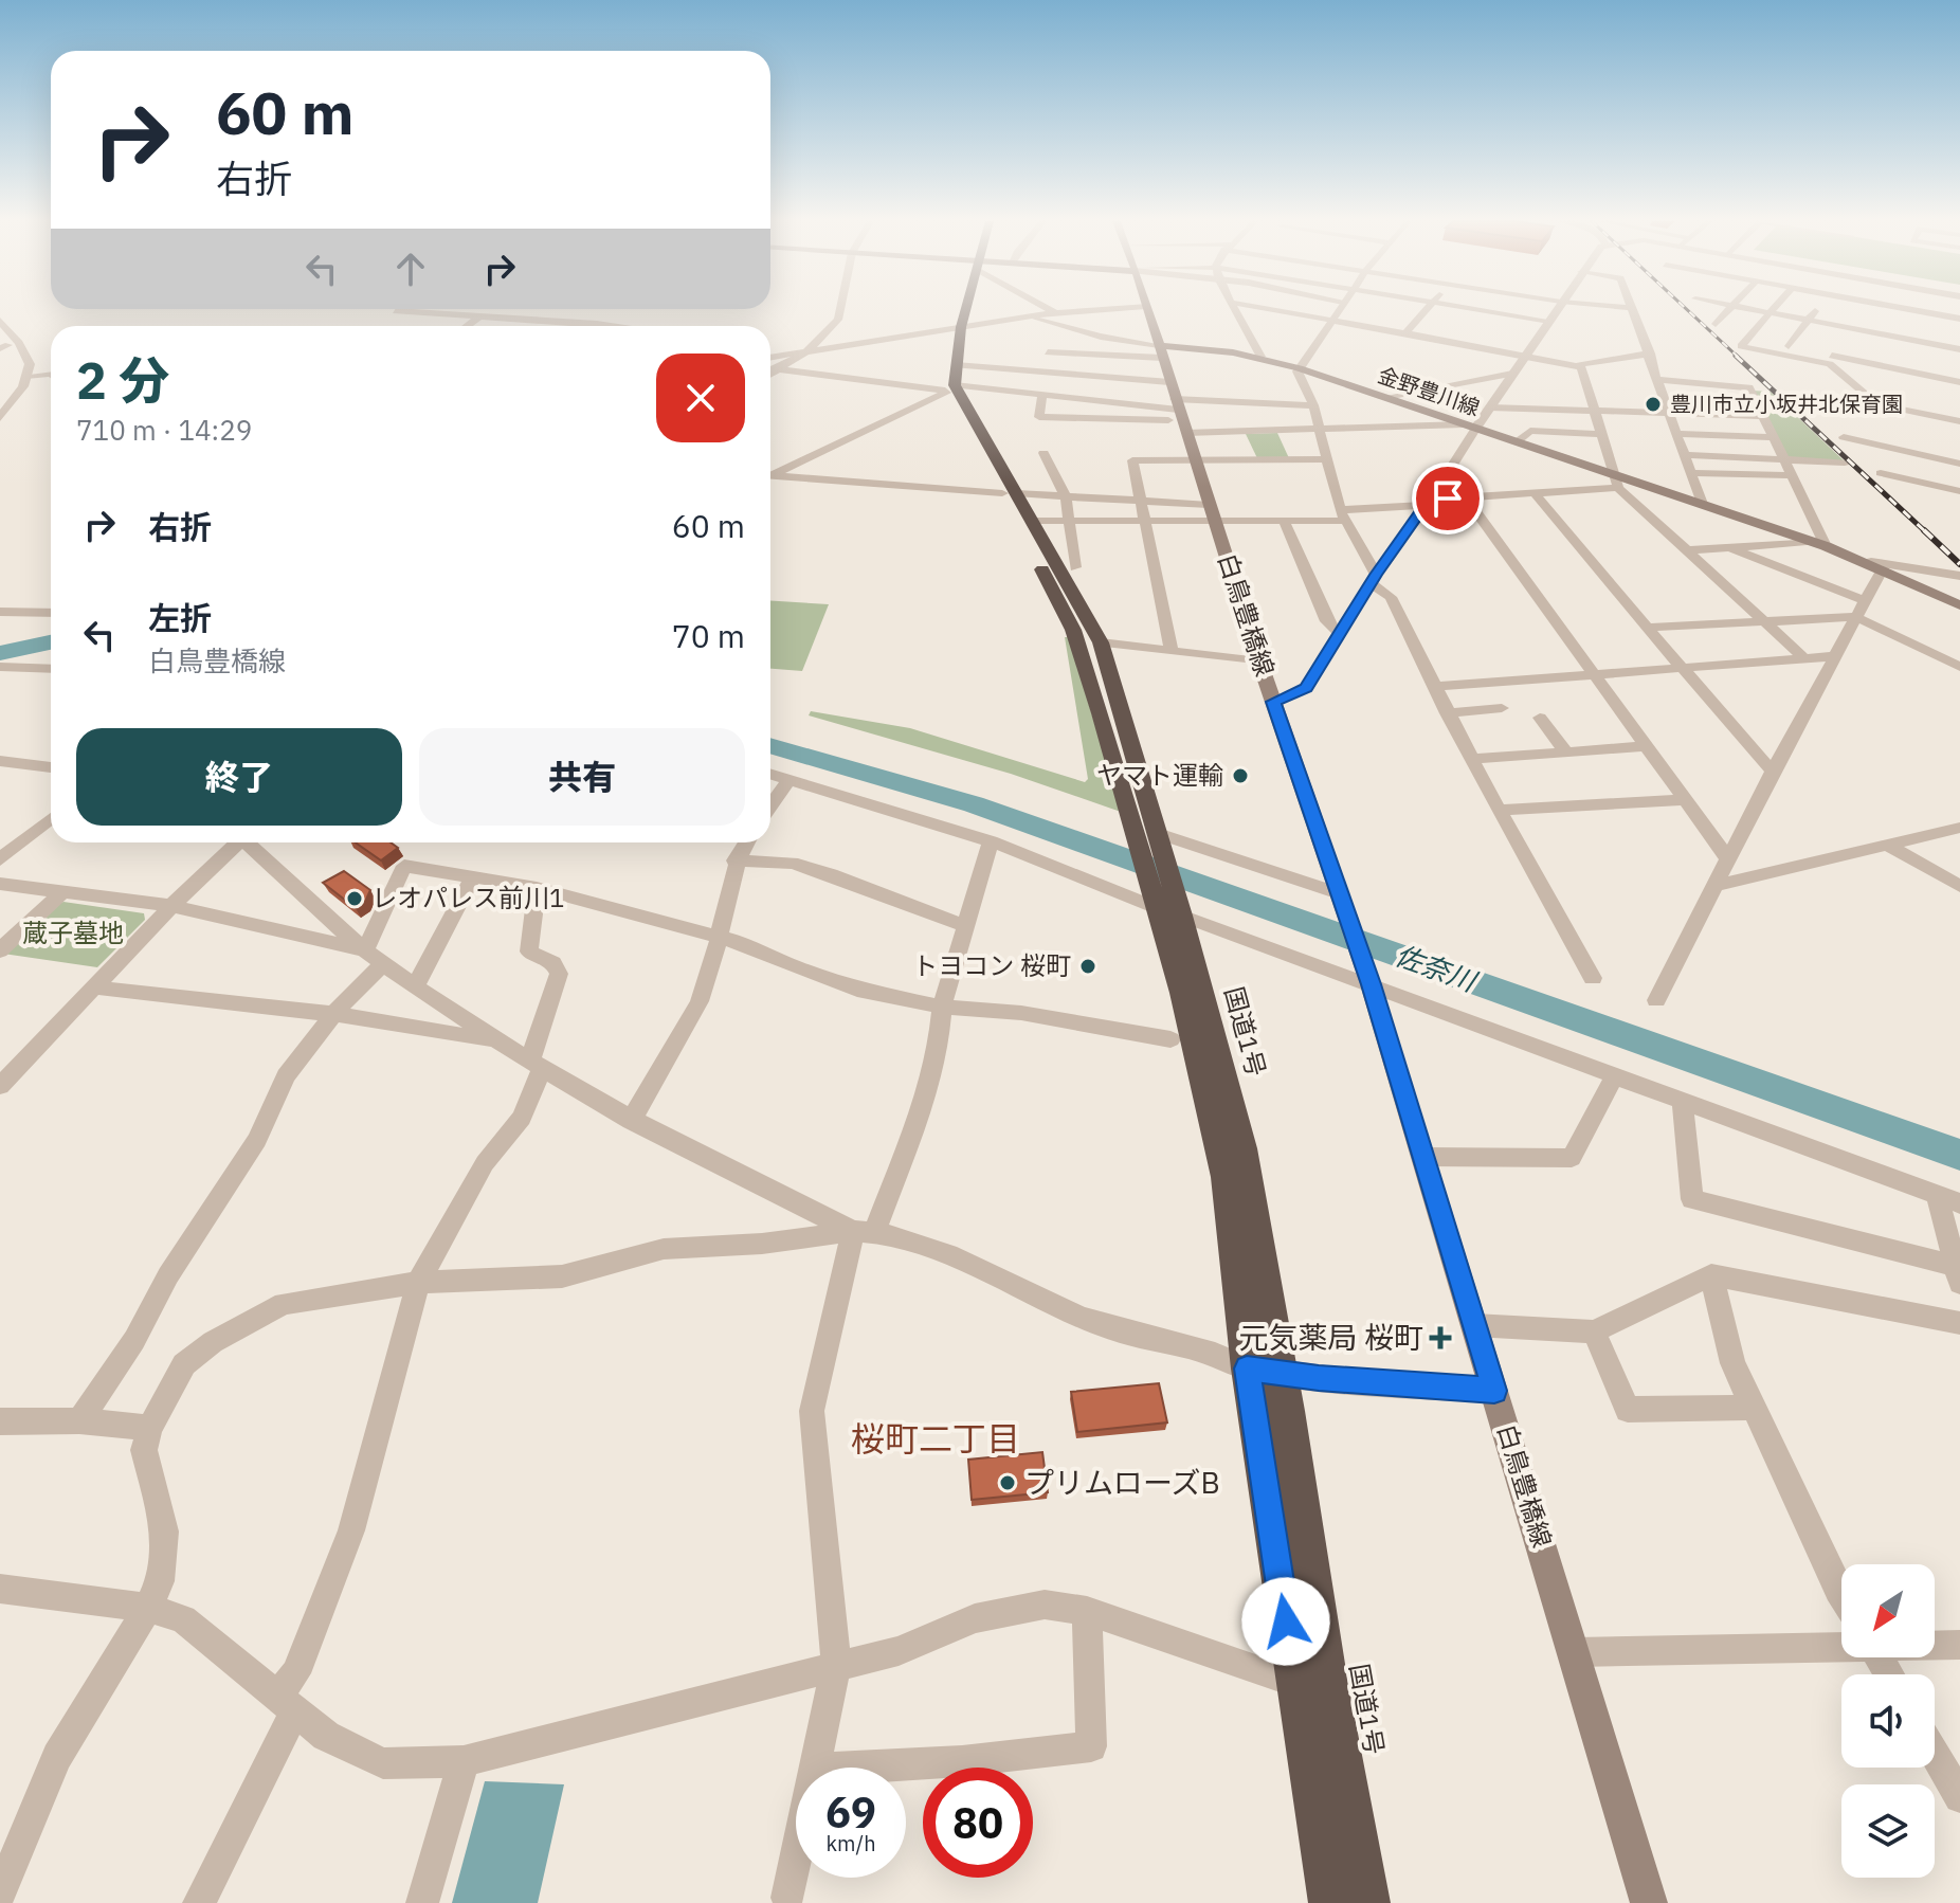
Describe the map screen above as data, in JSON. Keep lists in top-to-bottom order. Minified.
{"streets":{"highway":["国道1号"],"main road":["金野豊川線","白鳥豊橋線"]},"crossings":[["金野豊川線","白鳥豊橋線"]],"districts":["桜町二丁目"],"water":["佐奈川"],"parks":["蔵子墓地"],"places":{"other":["豊川市立小坂井北保育園","ヤマト運輸","レオパレス前川1","トヨコン 桜町","プリムローズB"],"health":["元気薬局 桜町"]},"north":"bottom left","page":{"turn":["60 m","右折"],"heading":["2 分","710 m · 14:29"],"list":[{"name":"右折","value":"60 m"},{"name":"左折","note":"白鳥豊橋線","value":"70 m"}],"buttons":["終了","共有"],"speed":"69 km/h","limit":"80"}}
